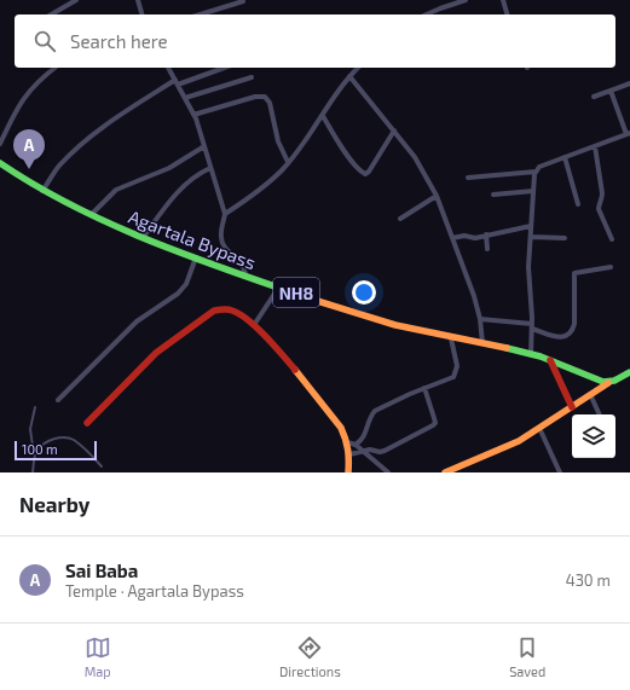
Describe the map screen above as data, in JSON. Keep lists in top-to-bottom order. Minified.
{"streets":{"main road":["Agartala Bypass","NH8"]},"scale_bar":"100 m","page":{"search":"Search here","pins":"A","scale":"100 m","heading":"Nearby","list":[{"mark":"A","name":"Sai Baba","note":"Temple · Agartala Bypass","value":"430 m"}],"nav":["Map","Directions","Saved"]}}
